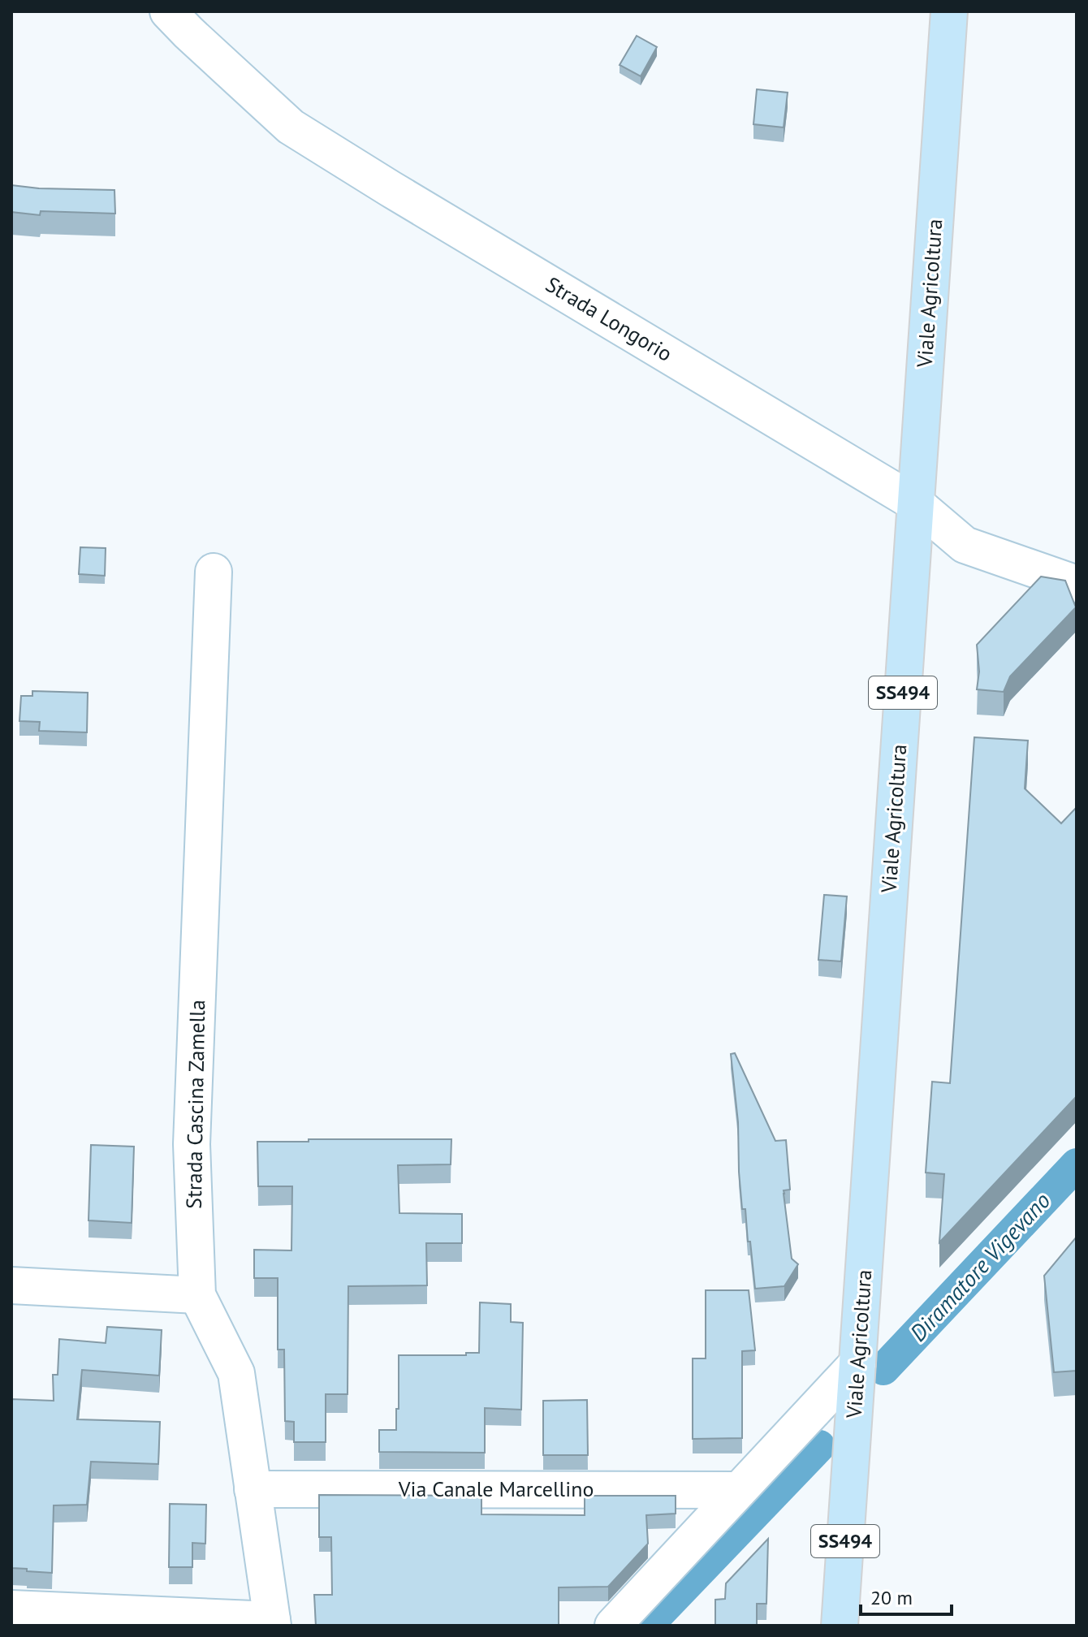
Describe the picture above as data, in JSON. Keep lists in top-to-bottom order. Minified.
{"streets":{"main road":["Viale Agricoltura","SS494"],"street":["Strada Longorio","Strada Cascina Zamella","Via Canale Marcellino"]},"crossings":[["Viale Agricoltura","Strada Longorio"],["Strada Cascina Zamella","Via Canale Marcellino"]],"water":["Diramatore Vigevano"],"scale_bar":"20 m"}
